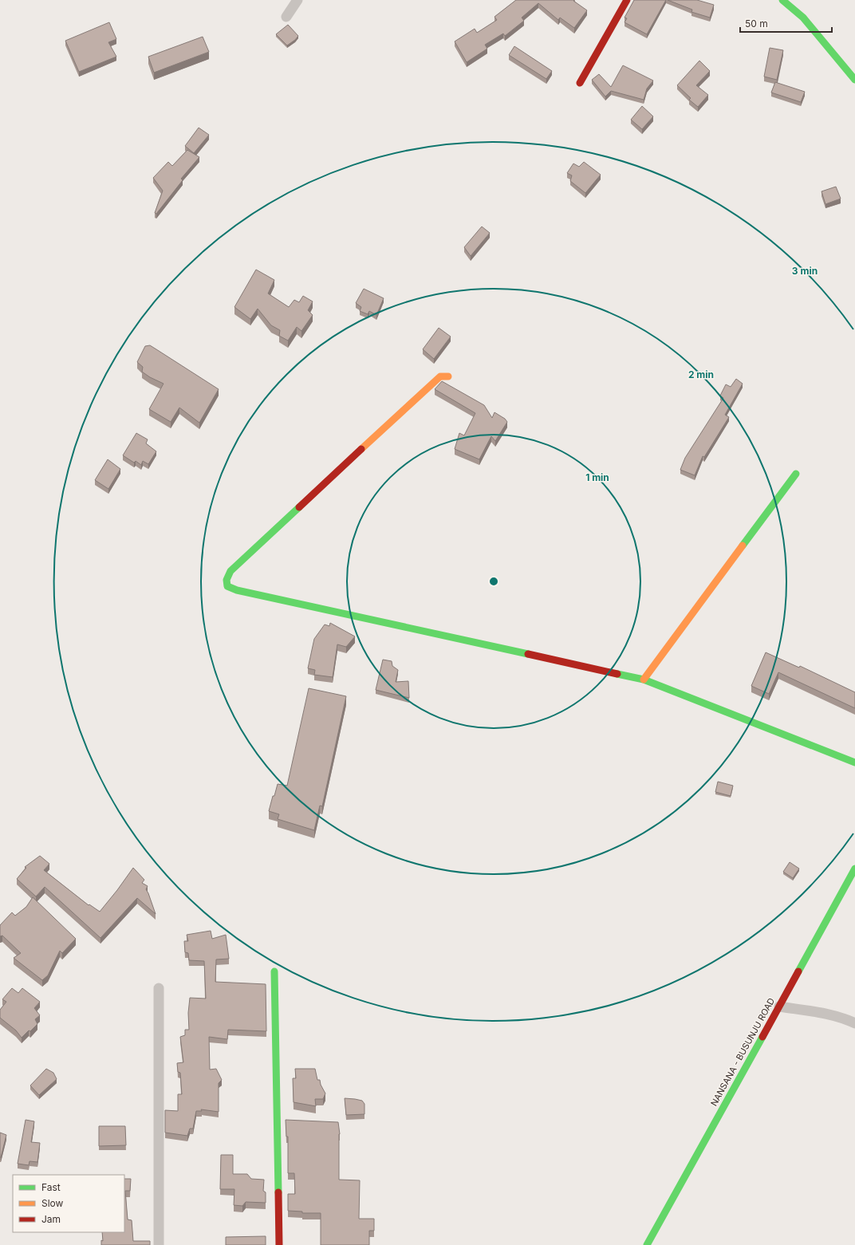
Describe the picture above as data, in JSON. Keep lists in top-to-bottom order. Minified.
{"streets":{"street":["NANSANA - BUSUNJU ROAD"]},"legend":["Fast","Slow","Jam"],"scale_bar":"50 m","rings":["3 min","2 min","1 min"]}
